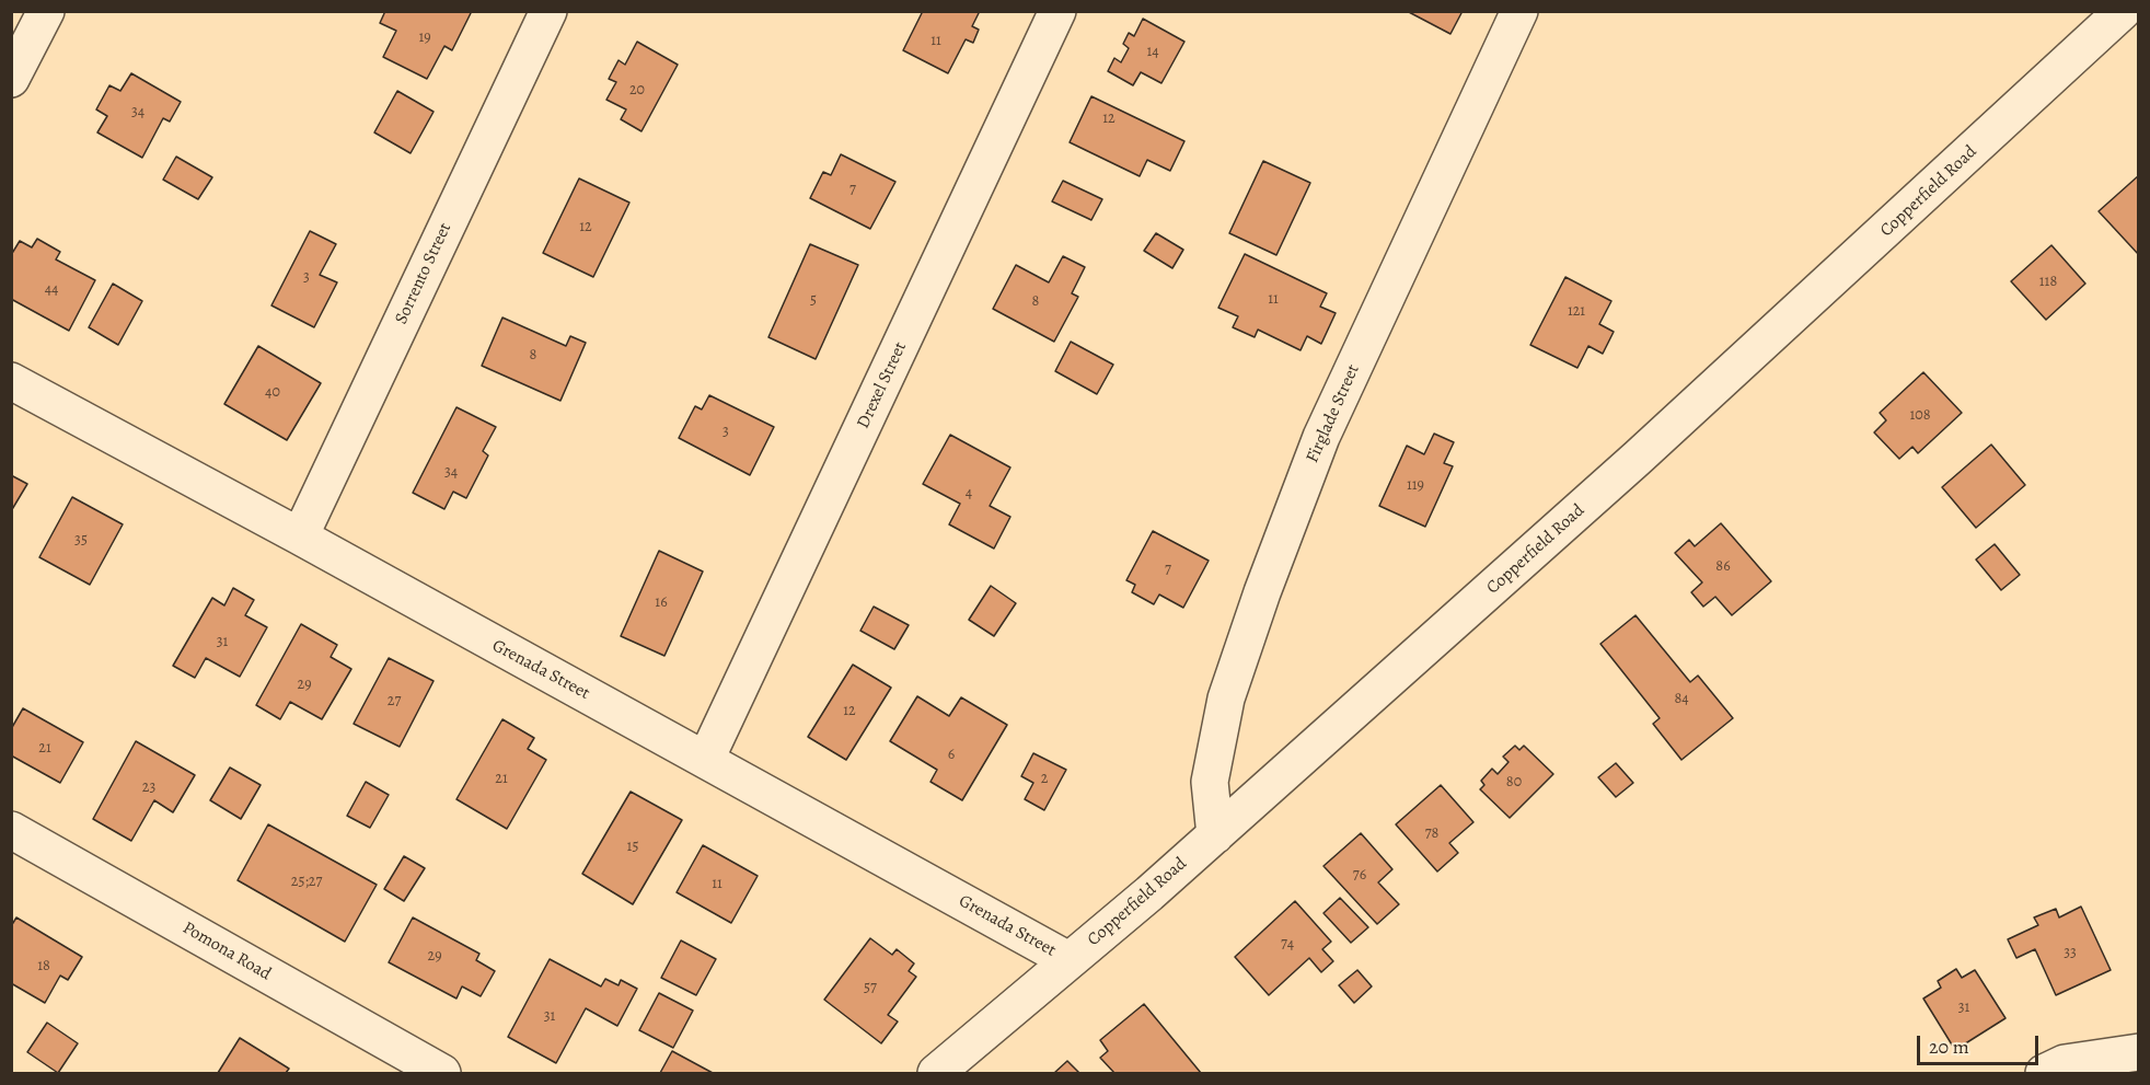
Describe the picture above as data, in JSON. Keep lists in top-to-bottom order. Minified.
{"streets":{"street":["Copperfield Road","Sorrento Street","Drexel Street","Firglade Street","Grenada Street","Pomona Road"]},"crossings":[["Copperfield Road","Firglade Street"],["Copperfield Road","Grenada Street"],["Sorrento Street","Grenada Street"],["Drexel Street","Grenada Street"]],"house_numbers":["19","11","14","20","34","12","7","12","3","118","44","11","5","8","121","8","40","108","3","34","119","4","35","86","7","16","31","29","84","27","12","21","6","21","2","80","23","78","15","76","25;27","11","74","33","29","18","57","31","31"],"scale_bar":"20 m"}
